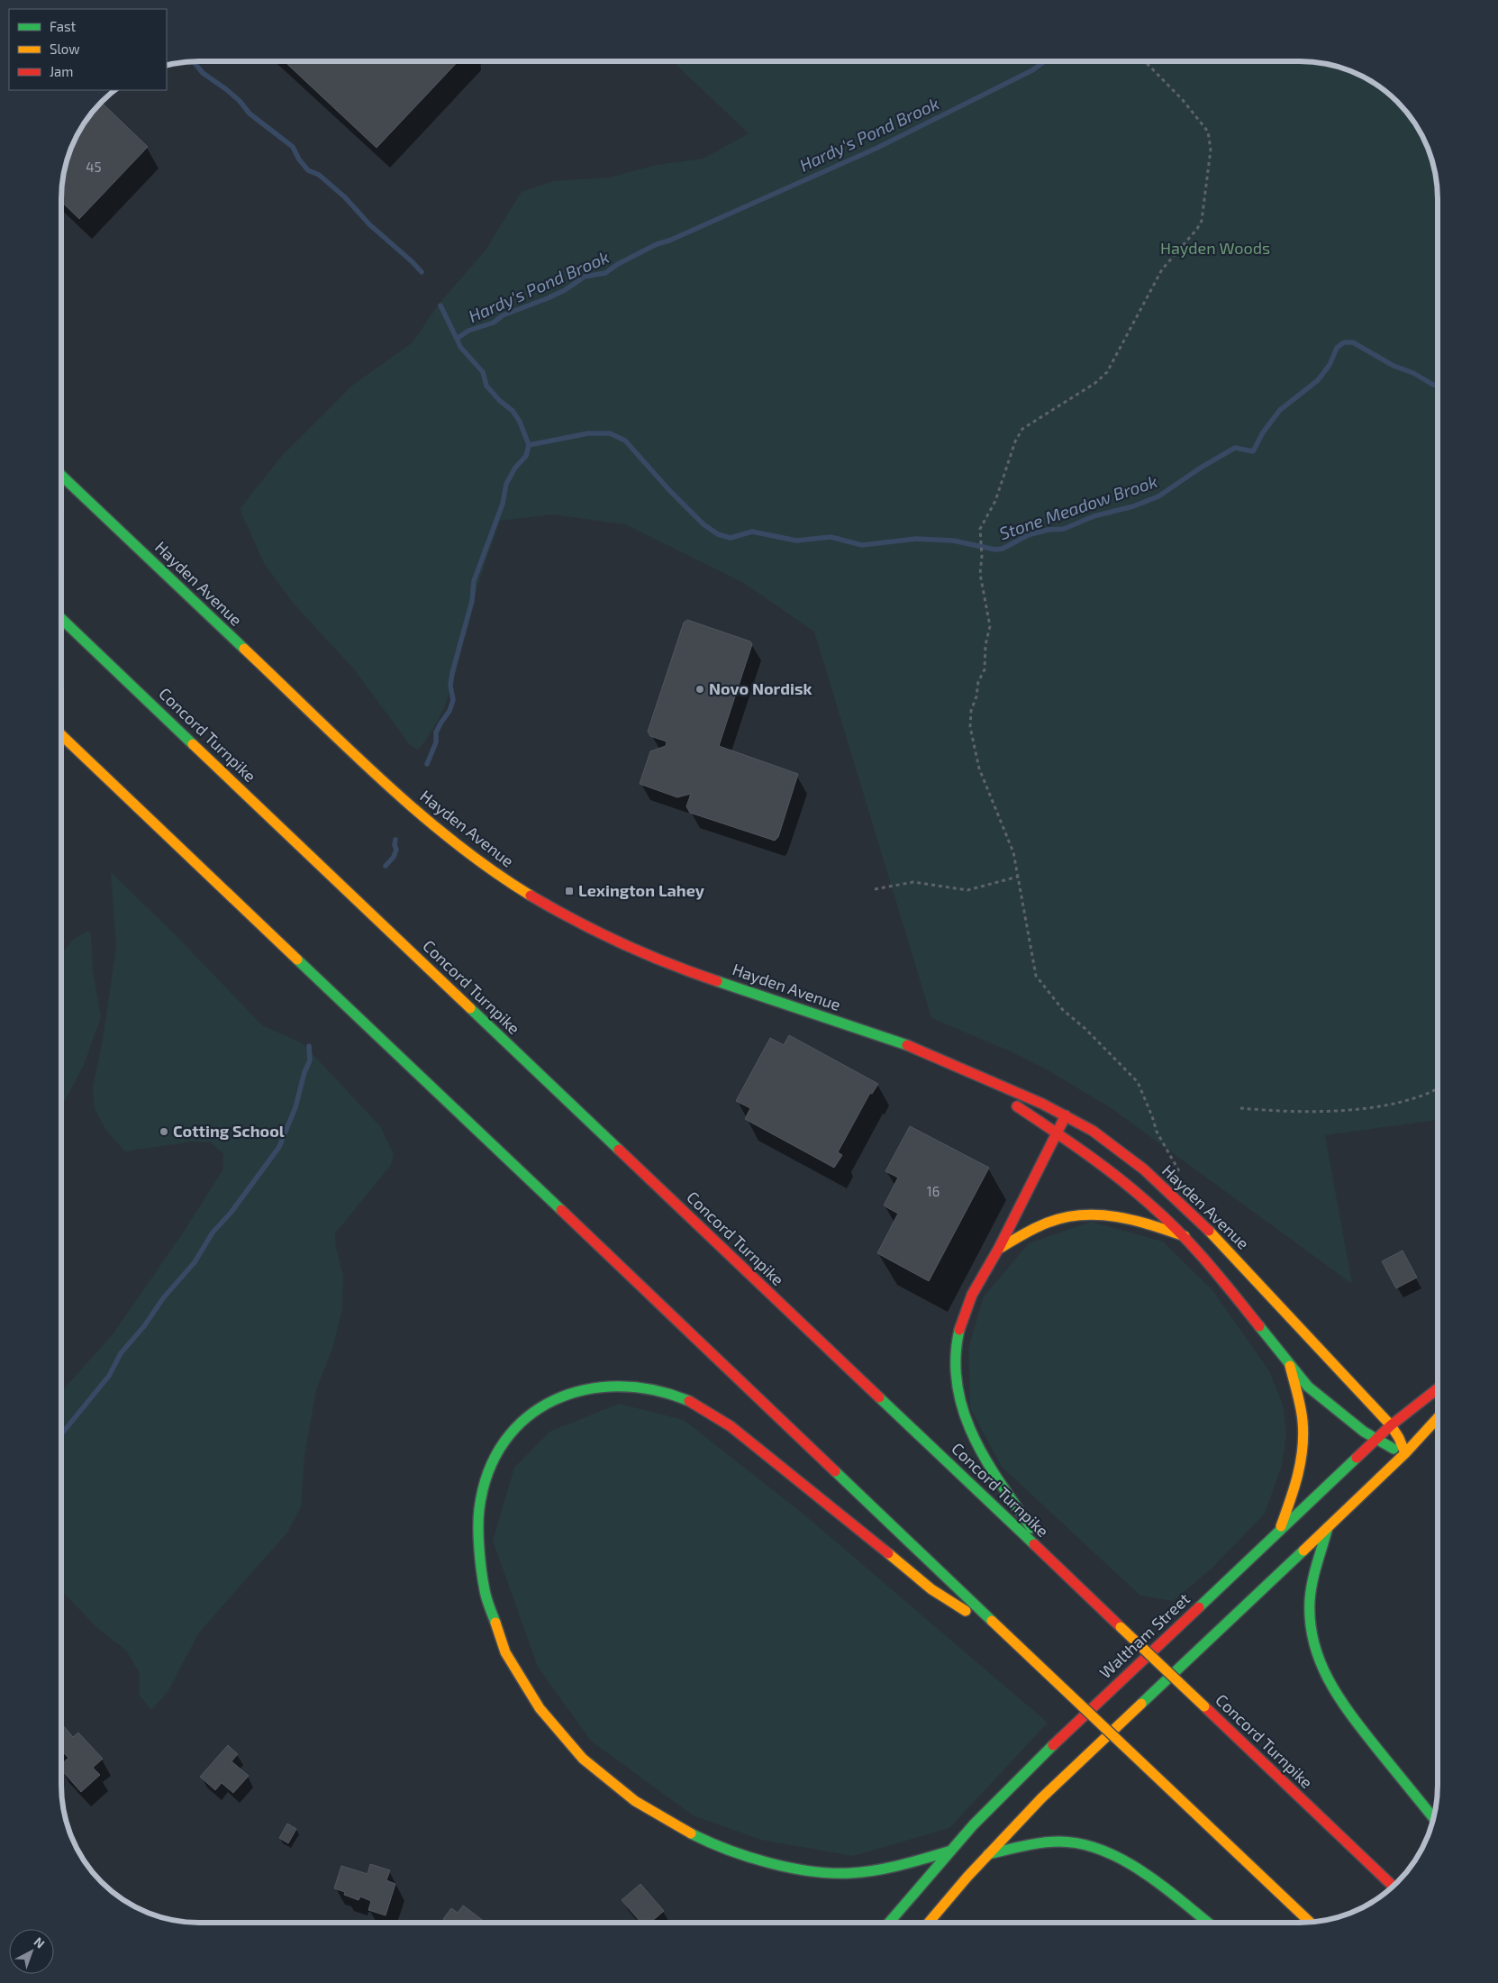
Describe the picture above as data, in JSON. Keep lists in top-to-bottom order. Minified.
{"streets":{"main road":["Hayden Avenue","Concord Turnpike","Waltham Street"]},"crossings":[["Hayden Avenue","Waltham Street"]],"water":["Hardy's Pond Brook","Stone Meadow Brook"],"parks":["Hayden Woods"],"places":{"other":["Novo Nordisk","Cotting School"],"transit":["Lexington Lahey"]},"house_numbers":["45","16"],"legend":["Fast","Slow","Jam"],"north":"top right"}
